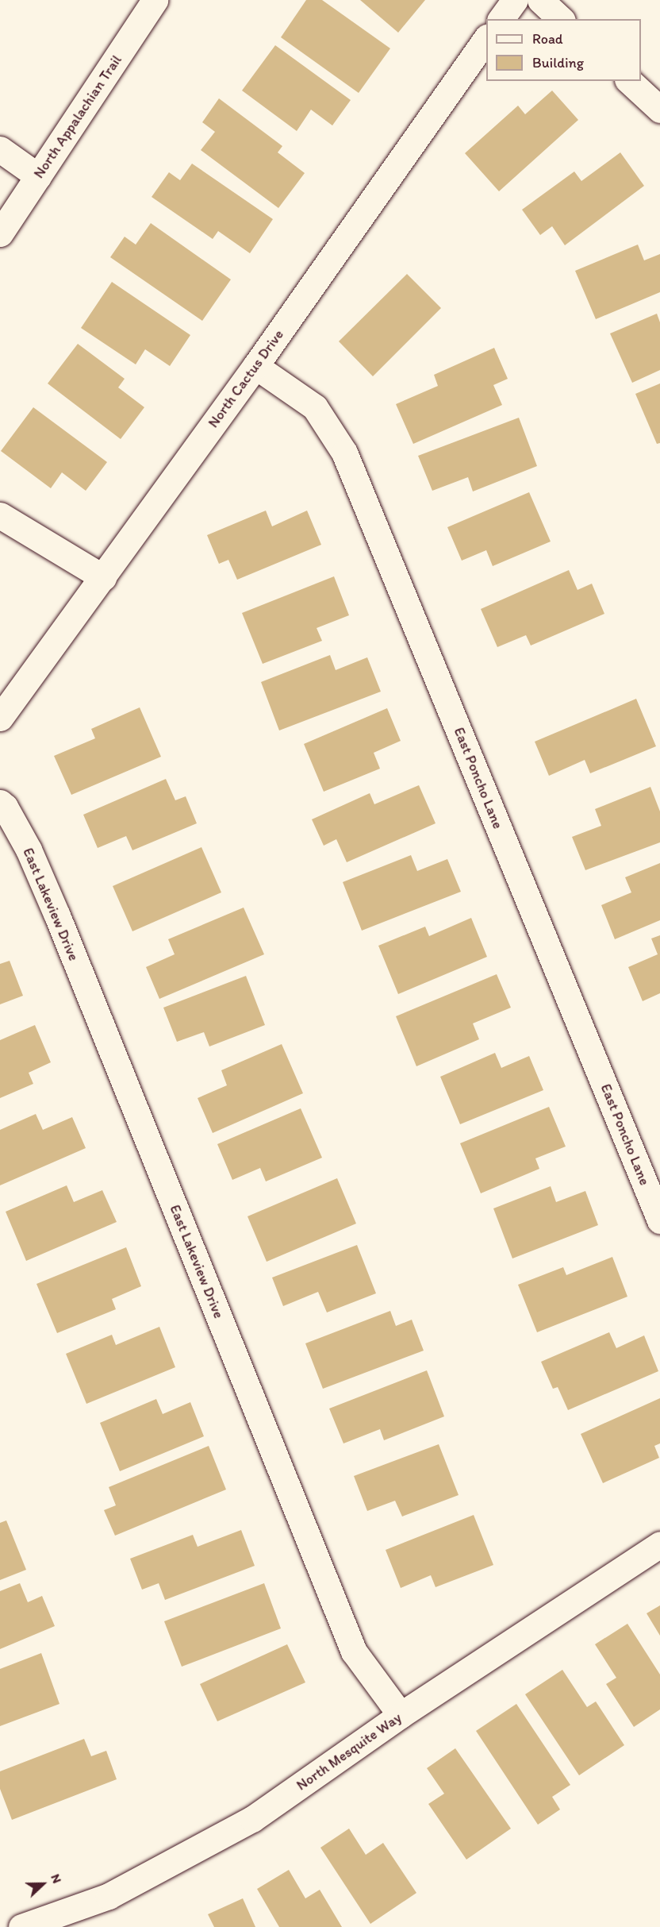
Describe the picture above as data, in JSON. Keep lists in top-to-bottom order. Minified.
{"streets":{"street":["North Appalachian Trail","North Cactus Drive","East Poncho Lane","East Lakeview Drive","North Mesquite Way"]},"crossings":[["North Cactus Drive","East Poncho Lane"],["East Lakeview Drive","North Mesquite Way"]],"legend":["Road","Building"],"north":"right"}
